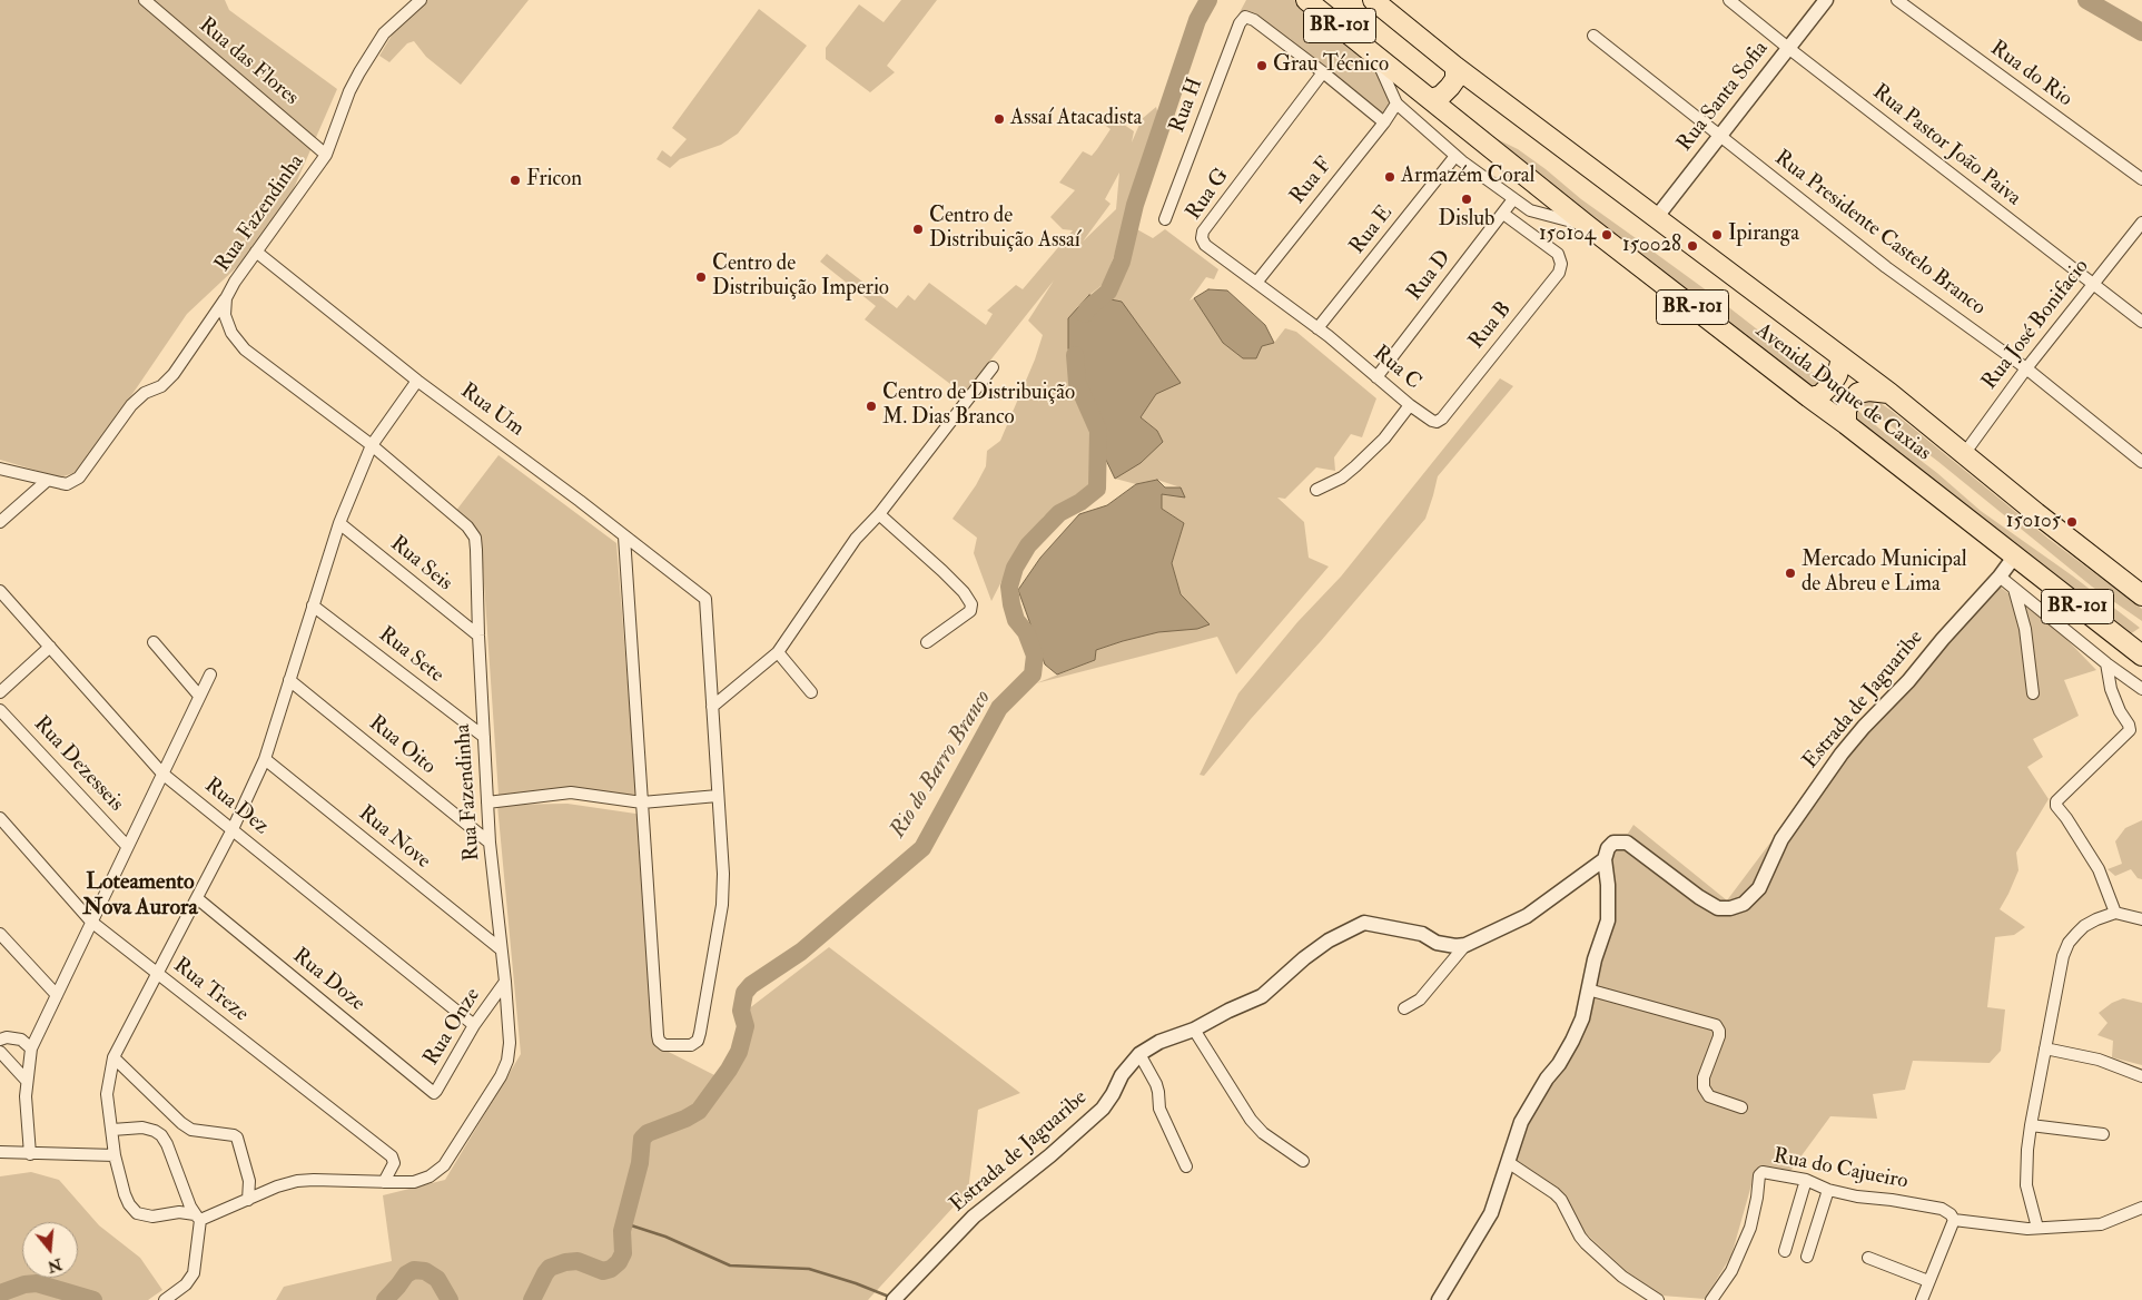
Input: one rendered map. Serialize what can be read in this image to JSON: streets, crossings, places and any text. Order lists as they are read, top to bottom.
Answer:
{
  "streets": {
    "highway": ["BR-101", "Avenida Duque de Caxias"],
    "street": [
      "Rua das Flores",
      "Rua do Rio",
      "Rua Santa Sofia",
      "Rua H",
      "Rua Pastor João Paiva",
      "Rua F",
      "Rua G",
      "Rua Fazendinha",
      "Rua E",
      "Rua Presidente Castelo Branco",
      "Rua D",
      "Rua José Bonifacio",
      "Rua B",
      "Rua C",
      "Rua Um",
      "Rua Seis",
      "Rua Sete",
      "Estrada de Jaguaribe",
      "Rua Oito",
      "Rua Dezesseis",
      "Rua Dez",
      "Rua Nove",
      "Rua Doze",
      "Rua Treze",
      "Rua Onze",
      "Rua do Cajueiro"
    ]
  },
  "crossings": [
    ["BR-101", "Rua H"],
    ["BR-101", "Rua F"],
    ["BR-101", "Rua G"],
    ["BR-101", "Rua E"],
    ["BR-101", "Rua D"],
    ["BR-101", "Avenida Duque de Caxias"],
    ["Rua das Flores", "Rua Fazendinha"],
    ["Rua Santa Sofia", "Rua Pastor João Paiva"],
    ["Rua Santa Sofia", "Rua Presidente Castelo Branco"],
    ["Rua Santa Sofia", "Avenida Duque de Caxias"],
    ["Rua H", "Rua G"],
    ["Rua Pastor João Paiva", "Rua José Bonifacio"],
    ["Rua F", "Rua G"],
    ["Rua G", "Rua E"],
    ["Rua G", "Rua C"],
    ["Rua Fazendinha", "Rua Um"],
    ["Rua Fazendinha", "Rua Seis"],
    ["Rua Fazendinha", "Rua Sete"],
    ["Rua Fazendinha", "Rua Oito"],
    ["Rua Fazendinha", "Rua Nove"],
    ["Rua Fazendinha", "Rua Treze"],
    ["Rua Fazendinha", "Rua Onze"],
    ["Rua Presidente Castelo Branco", "Rua José Bonifacio"],
    ["Rua D", "Rua B"],
    ["Rua D", "Rua C"],
    ["Rua José Bonifacio", "Avenida Duque de Caxias"],
    ["Rua B", "Rua C"],
    ["Avenida Duque de Caxias", "Estrada de Jaguaribe"],
    ["Rua Dez", "Rua Onze"],
    ["Rua Doze", "Rua Onze"]
  ],
  "districts": ["Loteamento Nova Aurora"],
  "water": ["Rio do Barro Branco"],
  "places": [
    "Grau Técnico",
    "Assaí Atacadista",
    "Armazém Coral",
    "Fricon",
    "Dislub",
    "Centro de Distribuição Assaí",
    "150104",
    "Ipiranga",
    "150028",
    "Centro de Distribuição Imperio",
    "Centro de Distribuição M. Dias Branco",
    "150105",
    "Mercado Municipal de Abreu e Lima"
  ],
  "north": "bottom"
}
